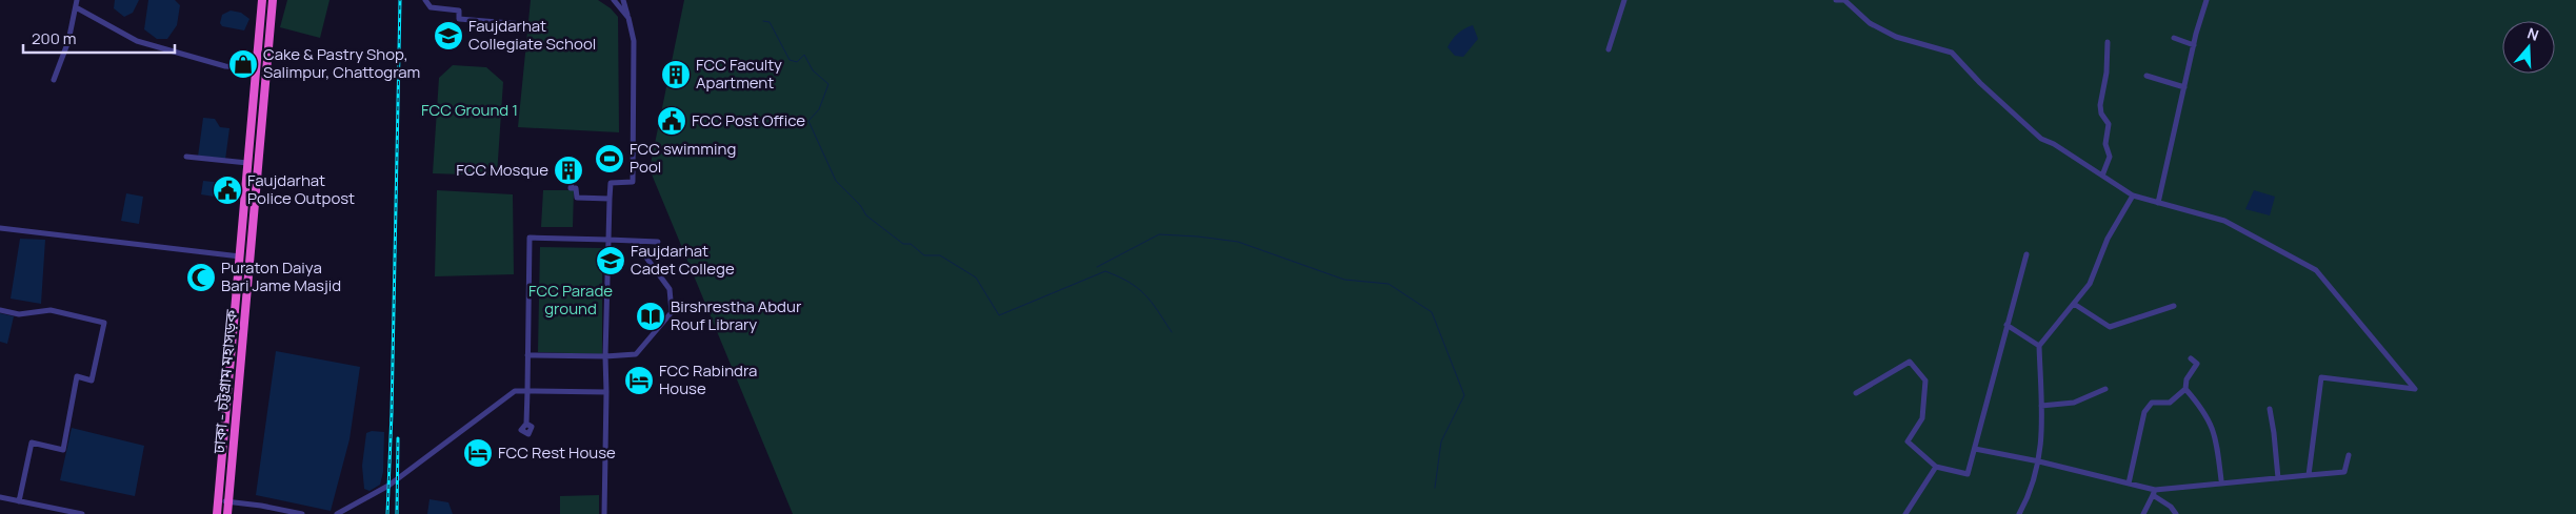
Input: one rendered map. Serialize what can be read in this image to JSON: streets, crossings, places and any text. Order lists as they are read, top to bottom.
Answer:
{
  "streets": {
    "highway": ["ঢাকা - চট্টগ্রাম মহাসড়ক"]
  },
  "parks": ["FCC Ground 1", "FCC Parade ground"],
  "places": {
    "school or university": ["Faujdarhat Collegiate School", "Faujdarhat Cadet College"],
    "shop": ["Cake & Pastry Shop, Salimpur, Chattogram"],
    "building": ["FCC Faculty Apartment", "FCC Mosque"],
    "public building": ["FCC Post Office", "Faujdarhat Police Outpost"],
    "sports": ["FCC swimming Pool"],
    "mosque": ["Puraton Daiya Bari Jame Masjid"],
    "library": ["Birshrestha Abdur Rouf Library"],
    "hotel": ["FCC Rabindra House", "FCC Rest House"]
  },
  "scale_bar": "200 m",
  "north": "top"
}
